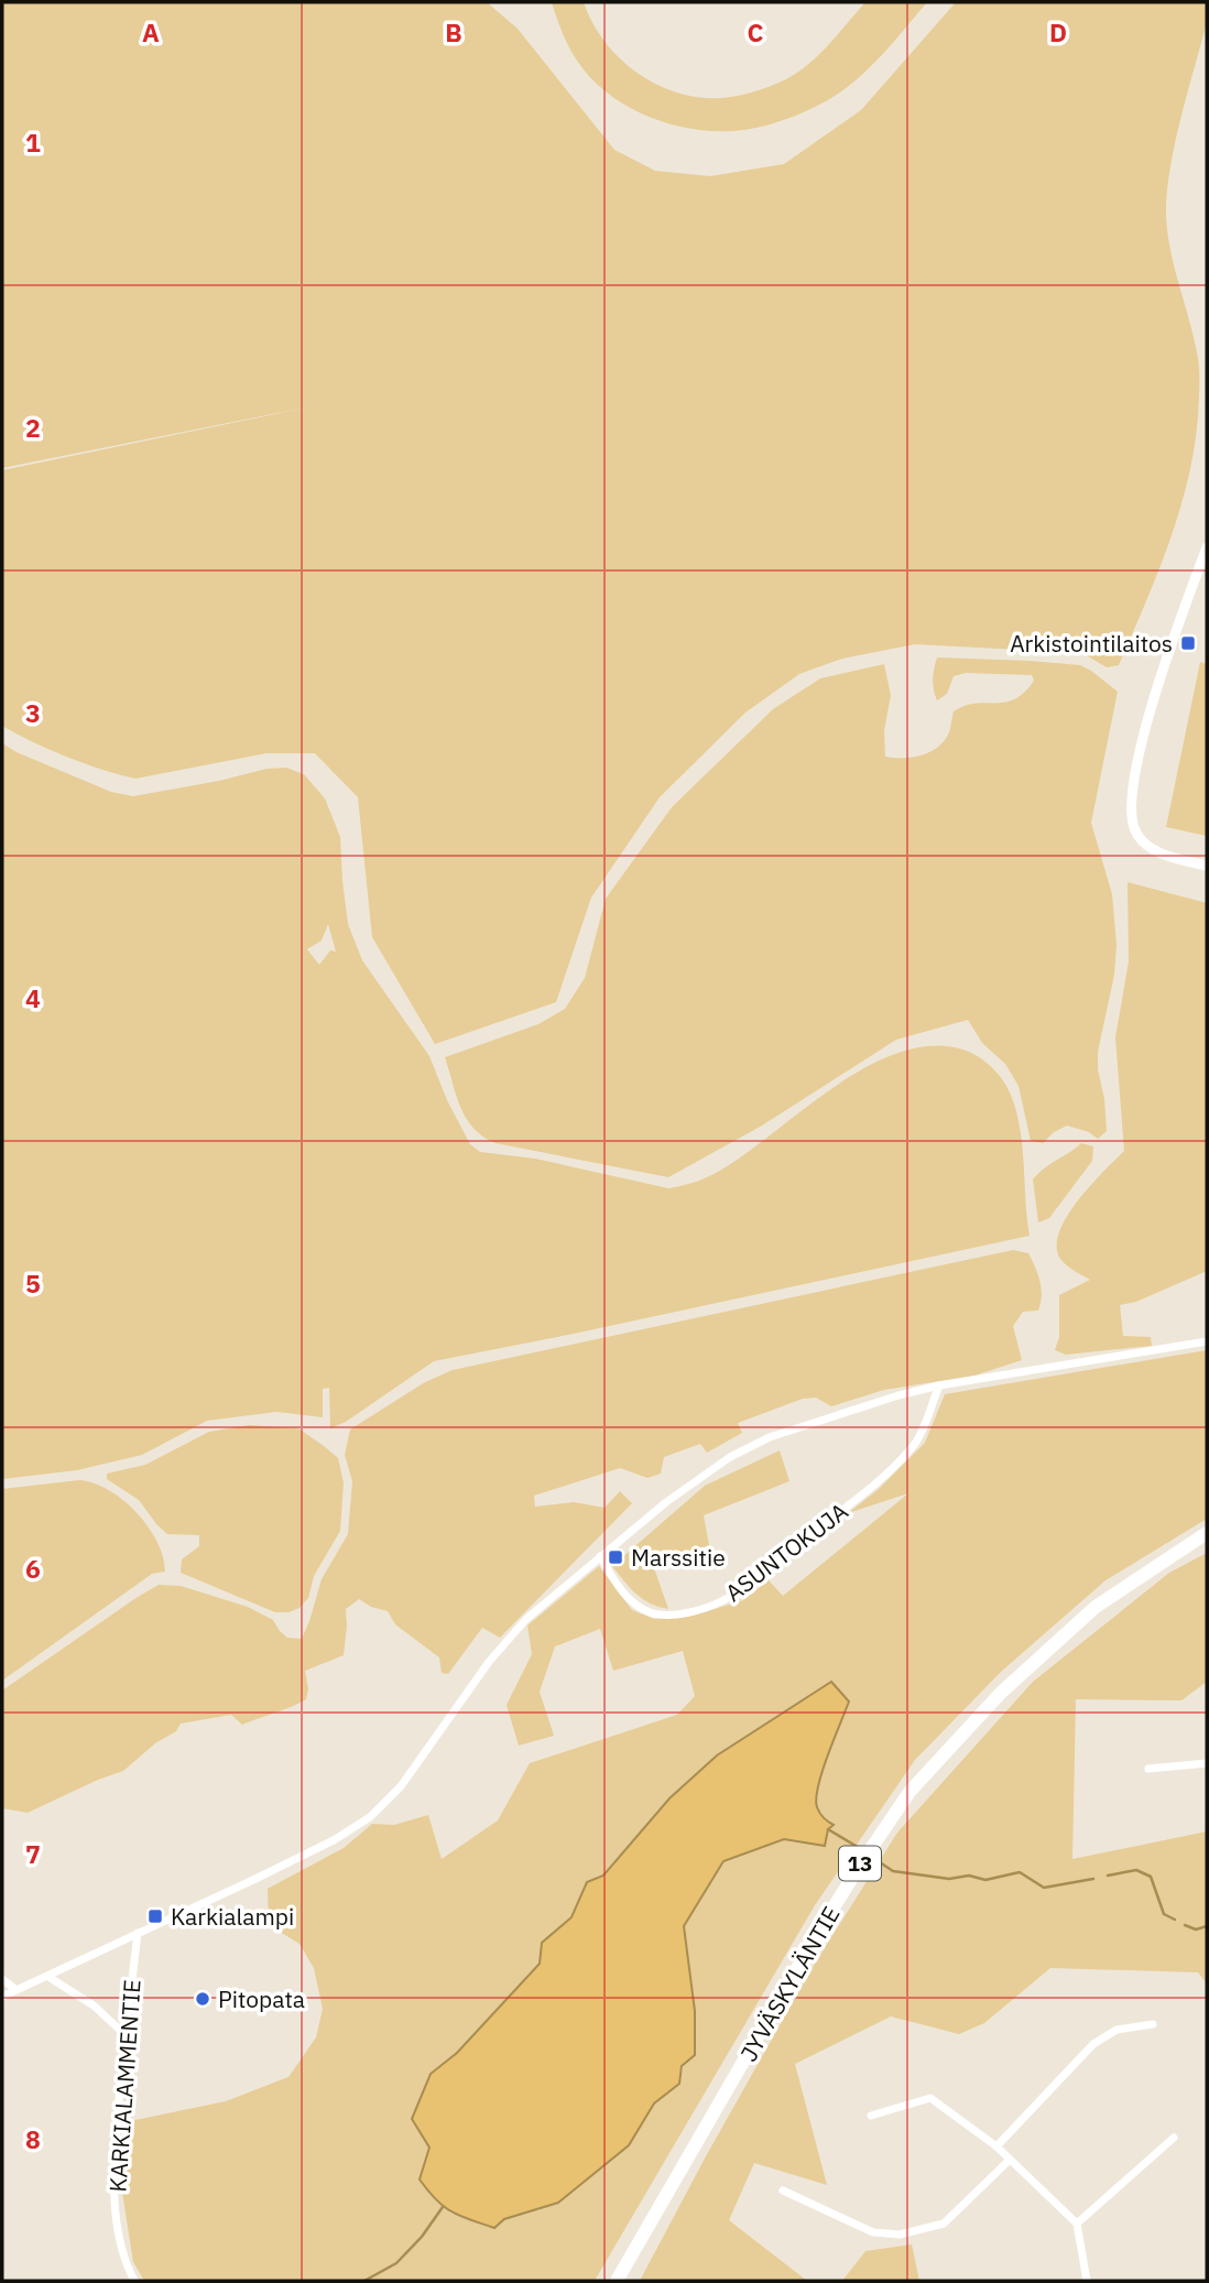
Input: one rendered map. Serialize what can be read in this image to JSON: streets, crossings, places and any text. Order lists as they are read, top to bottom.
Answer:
{
  "streets": {
    "highway": ["13", "JYVÄSKYLÄNTIE"],
    "street": ["ASUNTOKUJA", "KARKIALAMMENTIE"]
  },
  "places": {
    "transit": ["Arkistointilaitos", "Marssitie", "Karkialampi"],
    "other": ["Pitopata"]
  },
  "grid": {
    "columns": [
      "A",
      "B",
      "C",
      "D"
    ],
    "rows": [
      "1",
      "2",
      "3",
      "4",
      "5",
      "6",
      "7",
      "8"
    ]
  }
}
